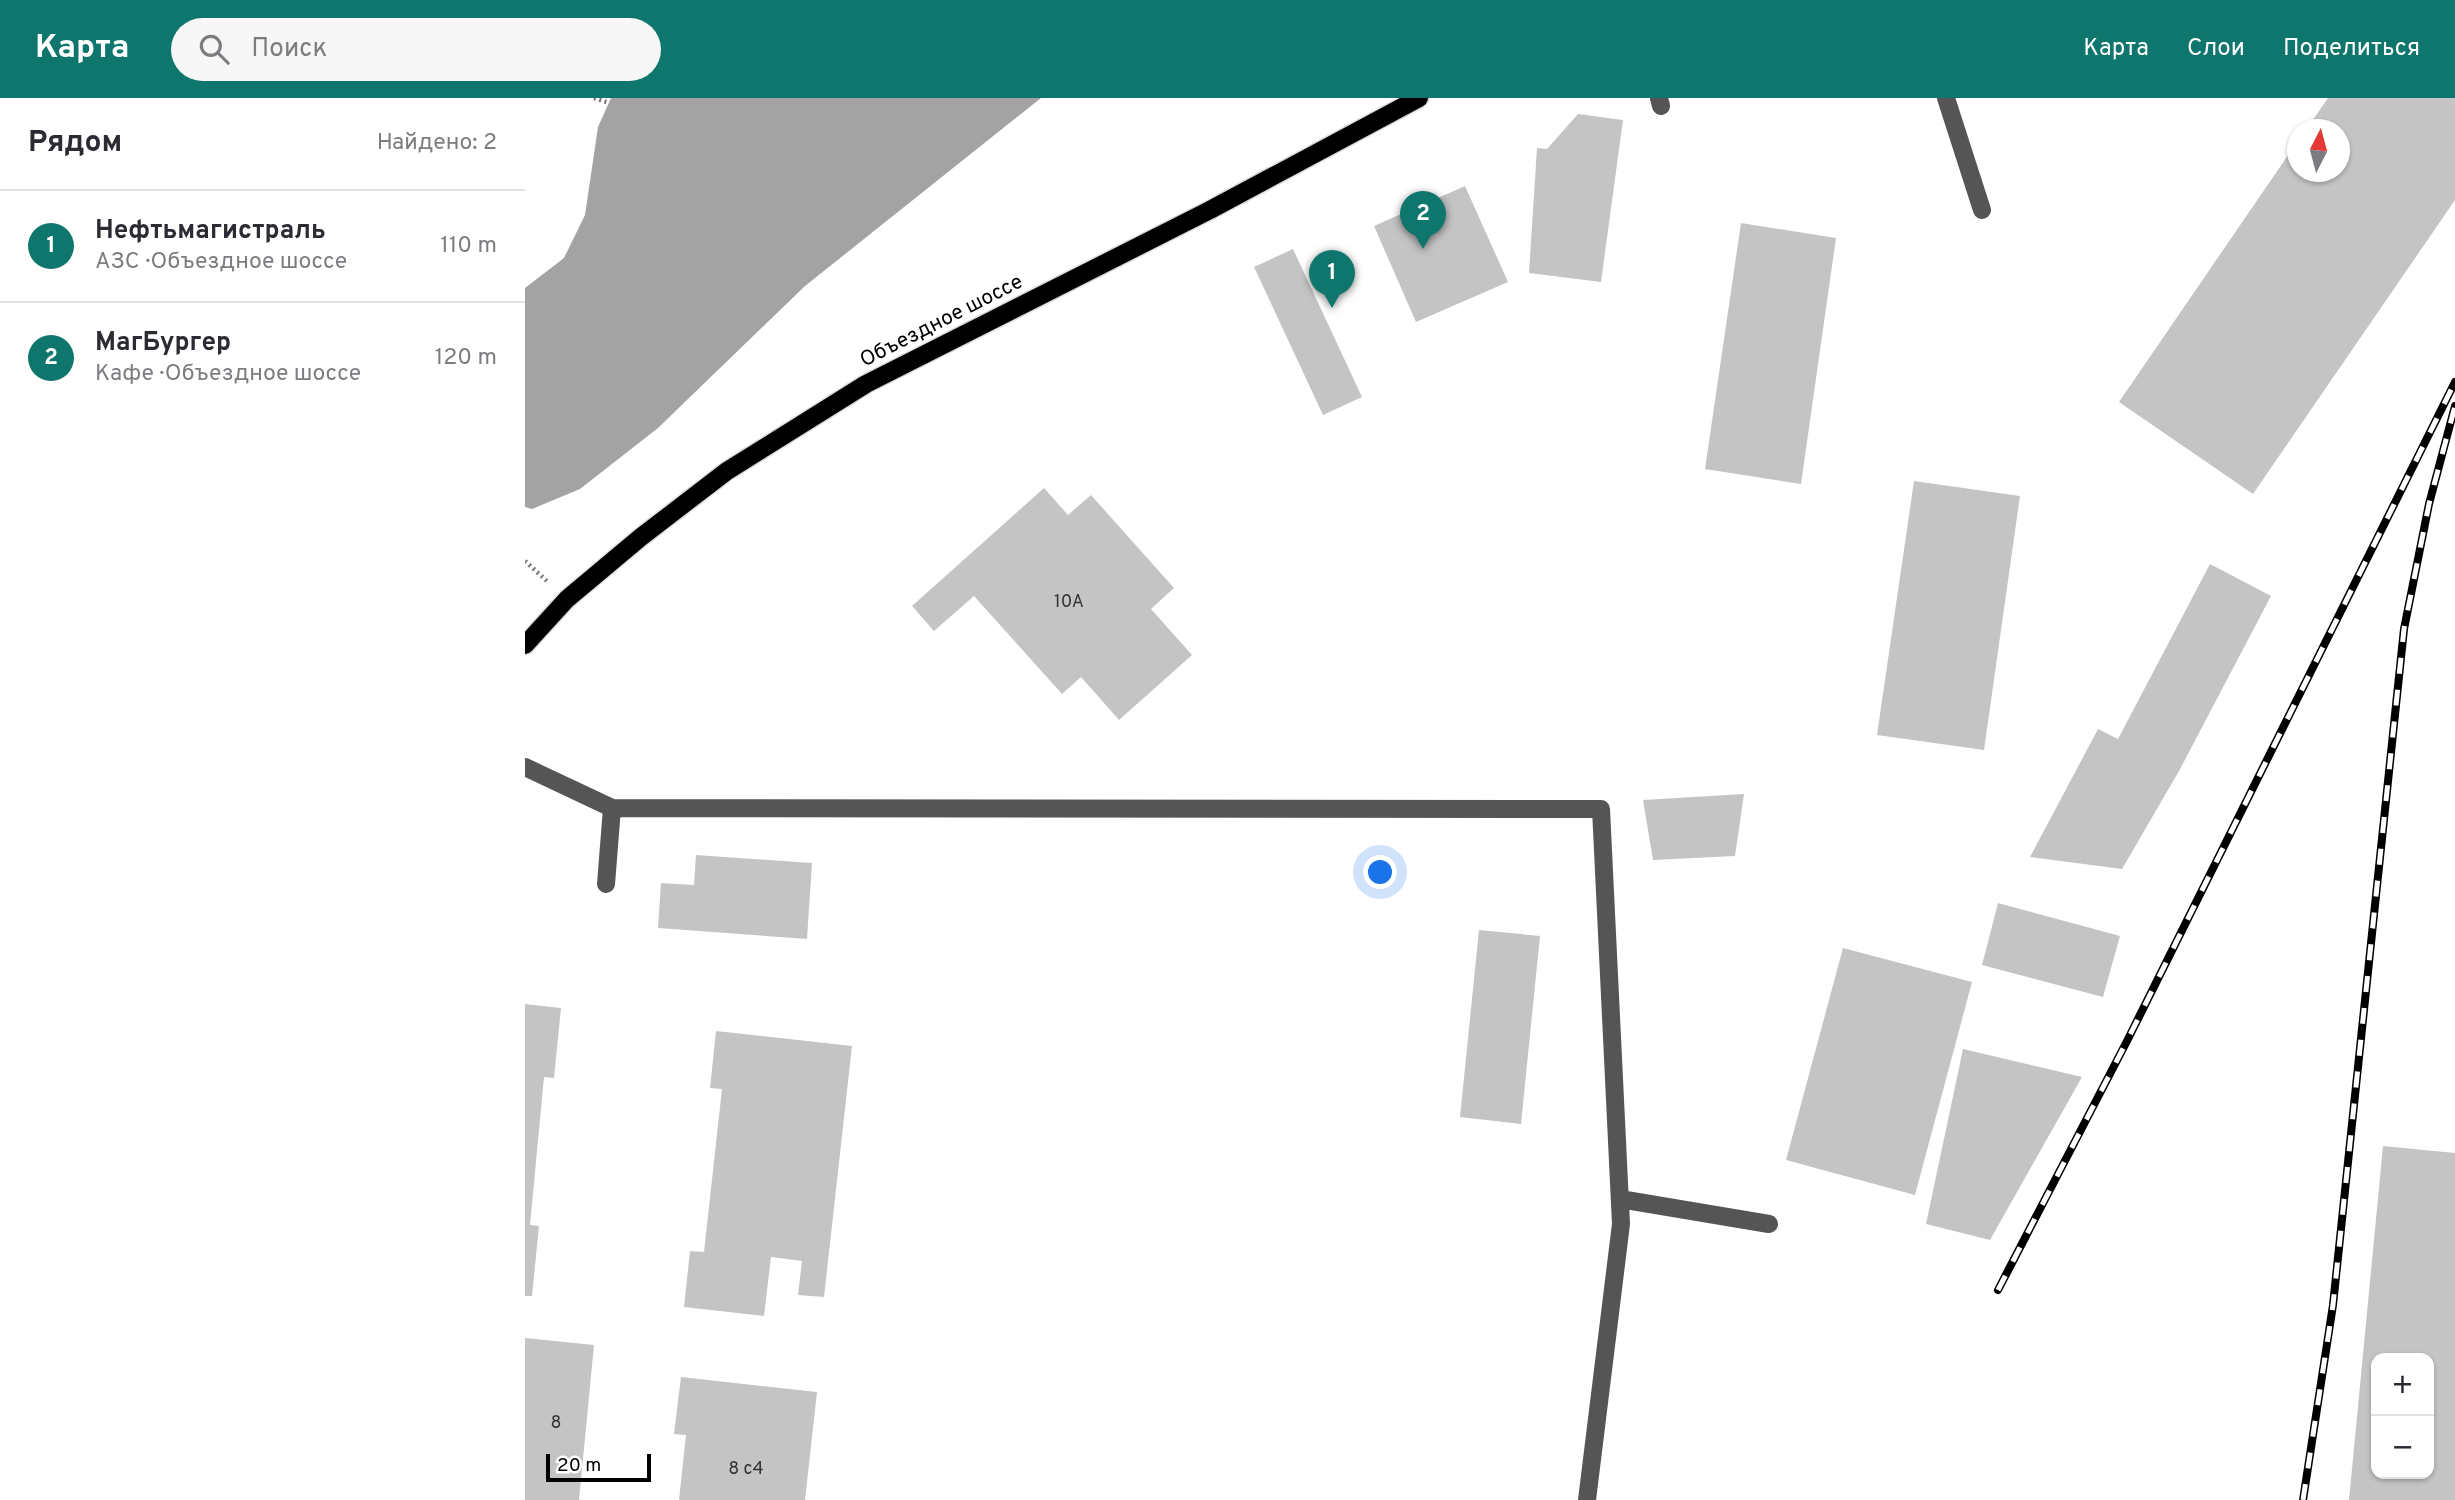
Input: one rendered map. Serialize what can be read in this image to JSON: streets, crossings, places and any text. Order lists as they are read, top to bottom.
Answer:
{
  "streets": {
    "main road": ["Объездное шоссе"]
  },
  "house_numbers": ["10А", "8", "8 с4"],
  "scale_bar": "20 m",
  "north": "top",
  "page": {
    "header": "Карта",
    "search": "Поиск",
    "nav": ["Карта", "Слои", "Поделиться"],
    "heading": ["Рядом", "Найдено: 2"],
    "list": [
      {
        "mark": "1",
        "name": "Нефтьмагистраль",
        "note": "АЗС · Объездное шоссе",
        "value": "110 m"
      },
      {
        "mark": "2",
        "name": "МагБургер",
        "note": "Кафе · Объездное шоссе",
        "value": "120 m"
      }
    ],
    "pins": ["2", "1"],
    "map_buttons": ["+", "−"],
    "scale": "20 m"
  }
}
